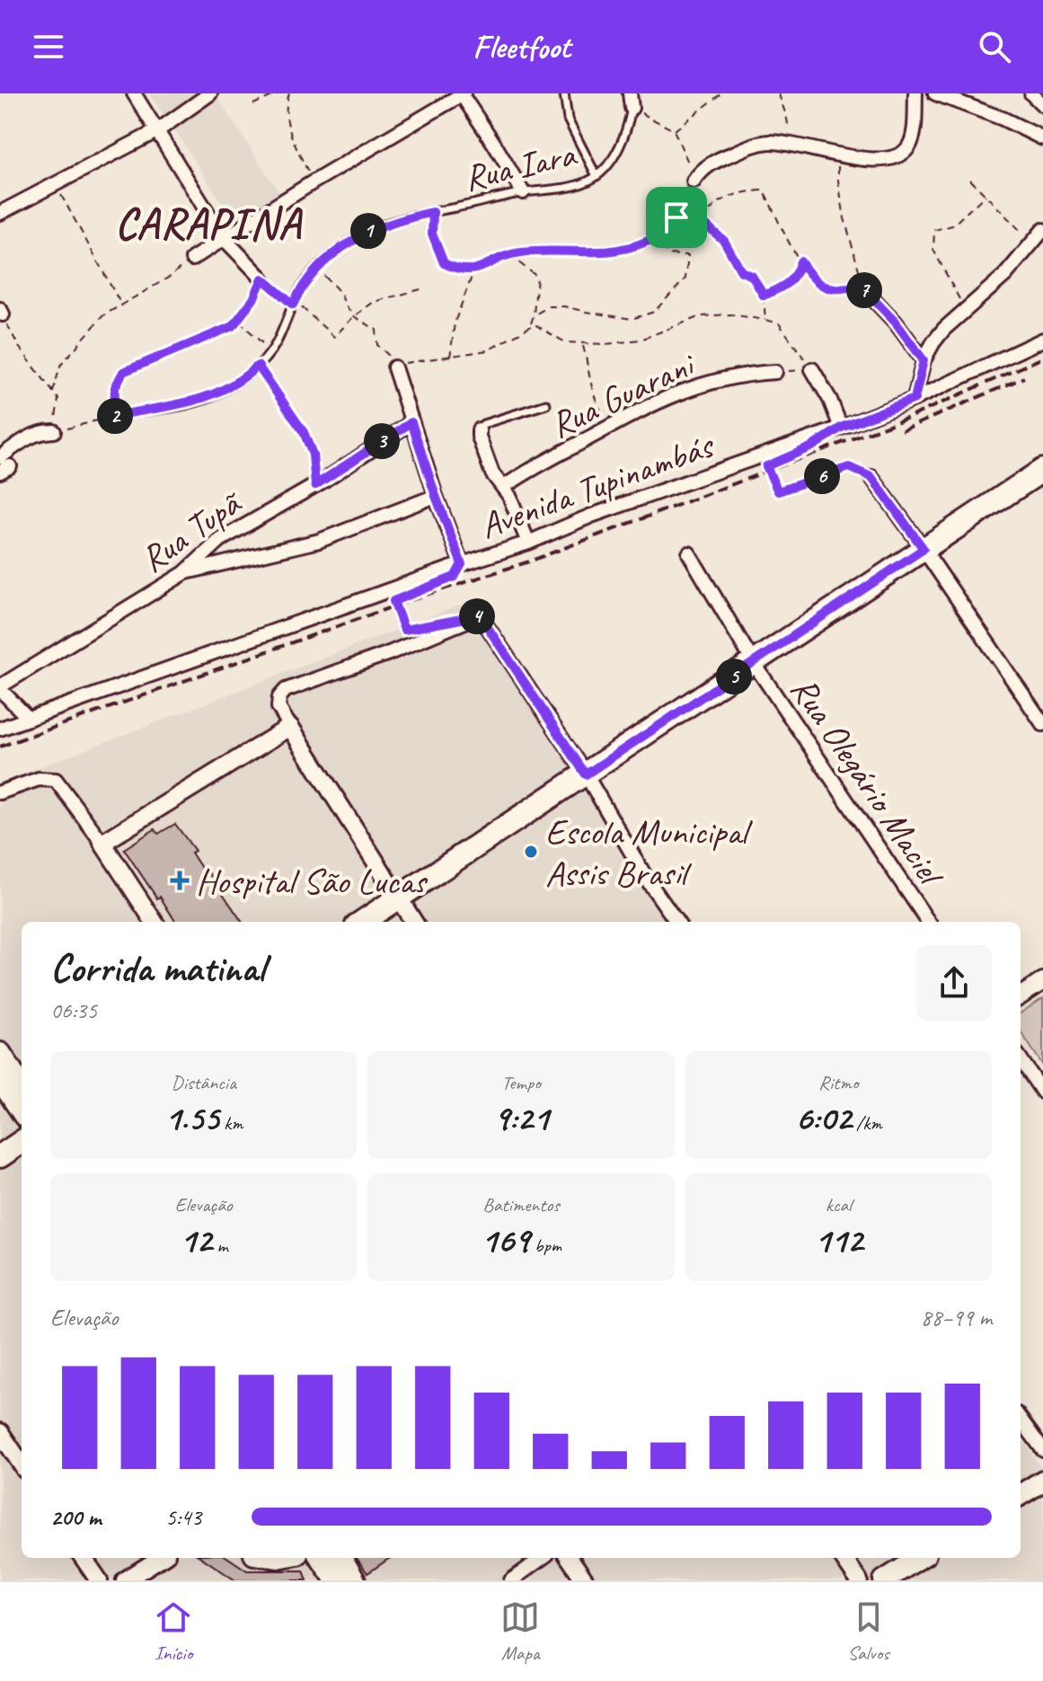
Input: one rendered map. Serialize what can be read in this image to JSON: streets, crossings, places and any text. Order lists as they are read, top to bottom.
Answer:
{
  "streets": {
    "street": [
      "Rua Guarani",
      "Avenida Tupinambás",
      "Rua Tupã",
      "Rua Olegário Maciel"
    ],
    "lane": ["Rua Iara"]
  },
  "districts": ["CARAPINA"],
  "places": {
    "other": ["Escola Municipal Assis Brasil"],
    "health": ["Hospital São Lucas"]
  },
  "page": {
    "header": "Fleetfoot",
    "pins": [
      "1",
      "7",
      "2",
      "3",
      "6",
      "4",
      "5"
    ],
    "heading": ["Corrida matinal", "06:35"],
    "stats": [
      ["Distância", "1.55 km"],
      ["Tempo", "9:21"],
      ["Ritmo", "6:02 /km"],
      ["Elevação", "12 m"],
      ["Batimentos", "169 bpm"],
      ["kcal", "112"]
    ],
    "chart": ["Elevação", "88–99 m"],
    "list": [
      {
        "name": "200 m",
        "note": "5:43"
      }
    ],
    "tabs": ["Início", "Mapa", "Salvos"]
  }
}
